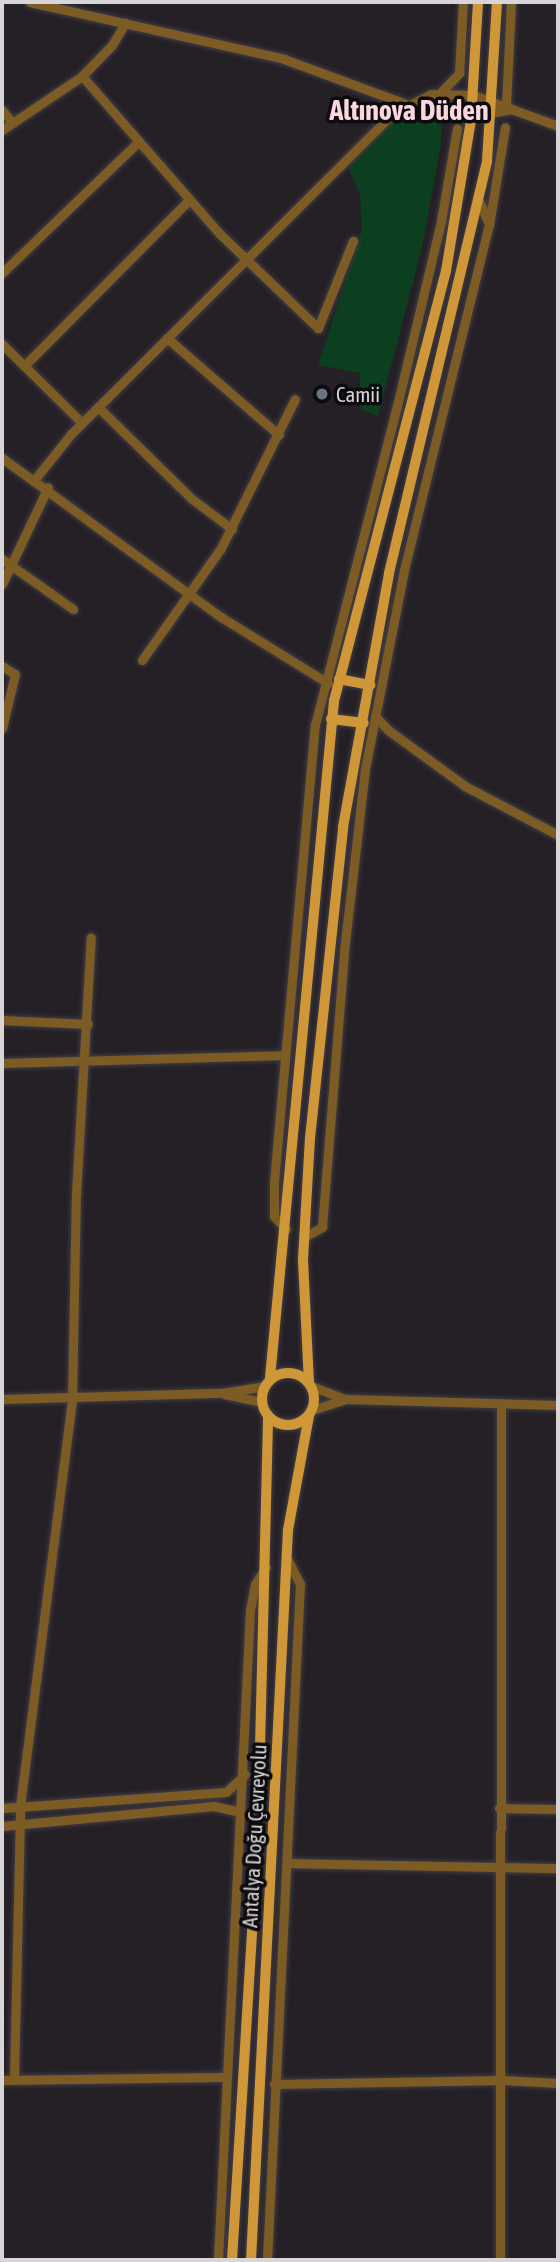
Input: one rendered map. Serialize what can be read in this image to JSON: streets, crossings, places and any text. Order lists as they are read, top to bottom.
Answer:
{
  "streets": {
    "main road": ["Antalya Doğu Çevreyolu"]
  },
  "districts": ["Altınova Düden"],
  "places": ["Camii"]
}
